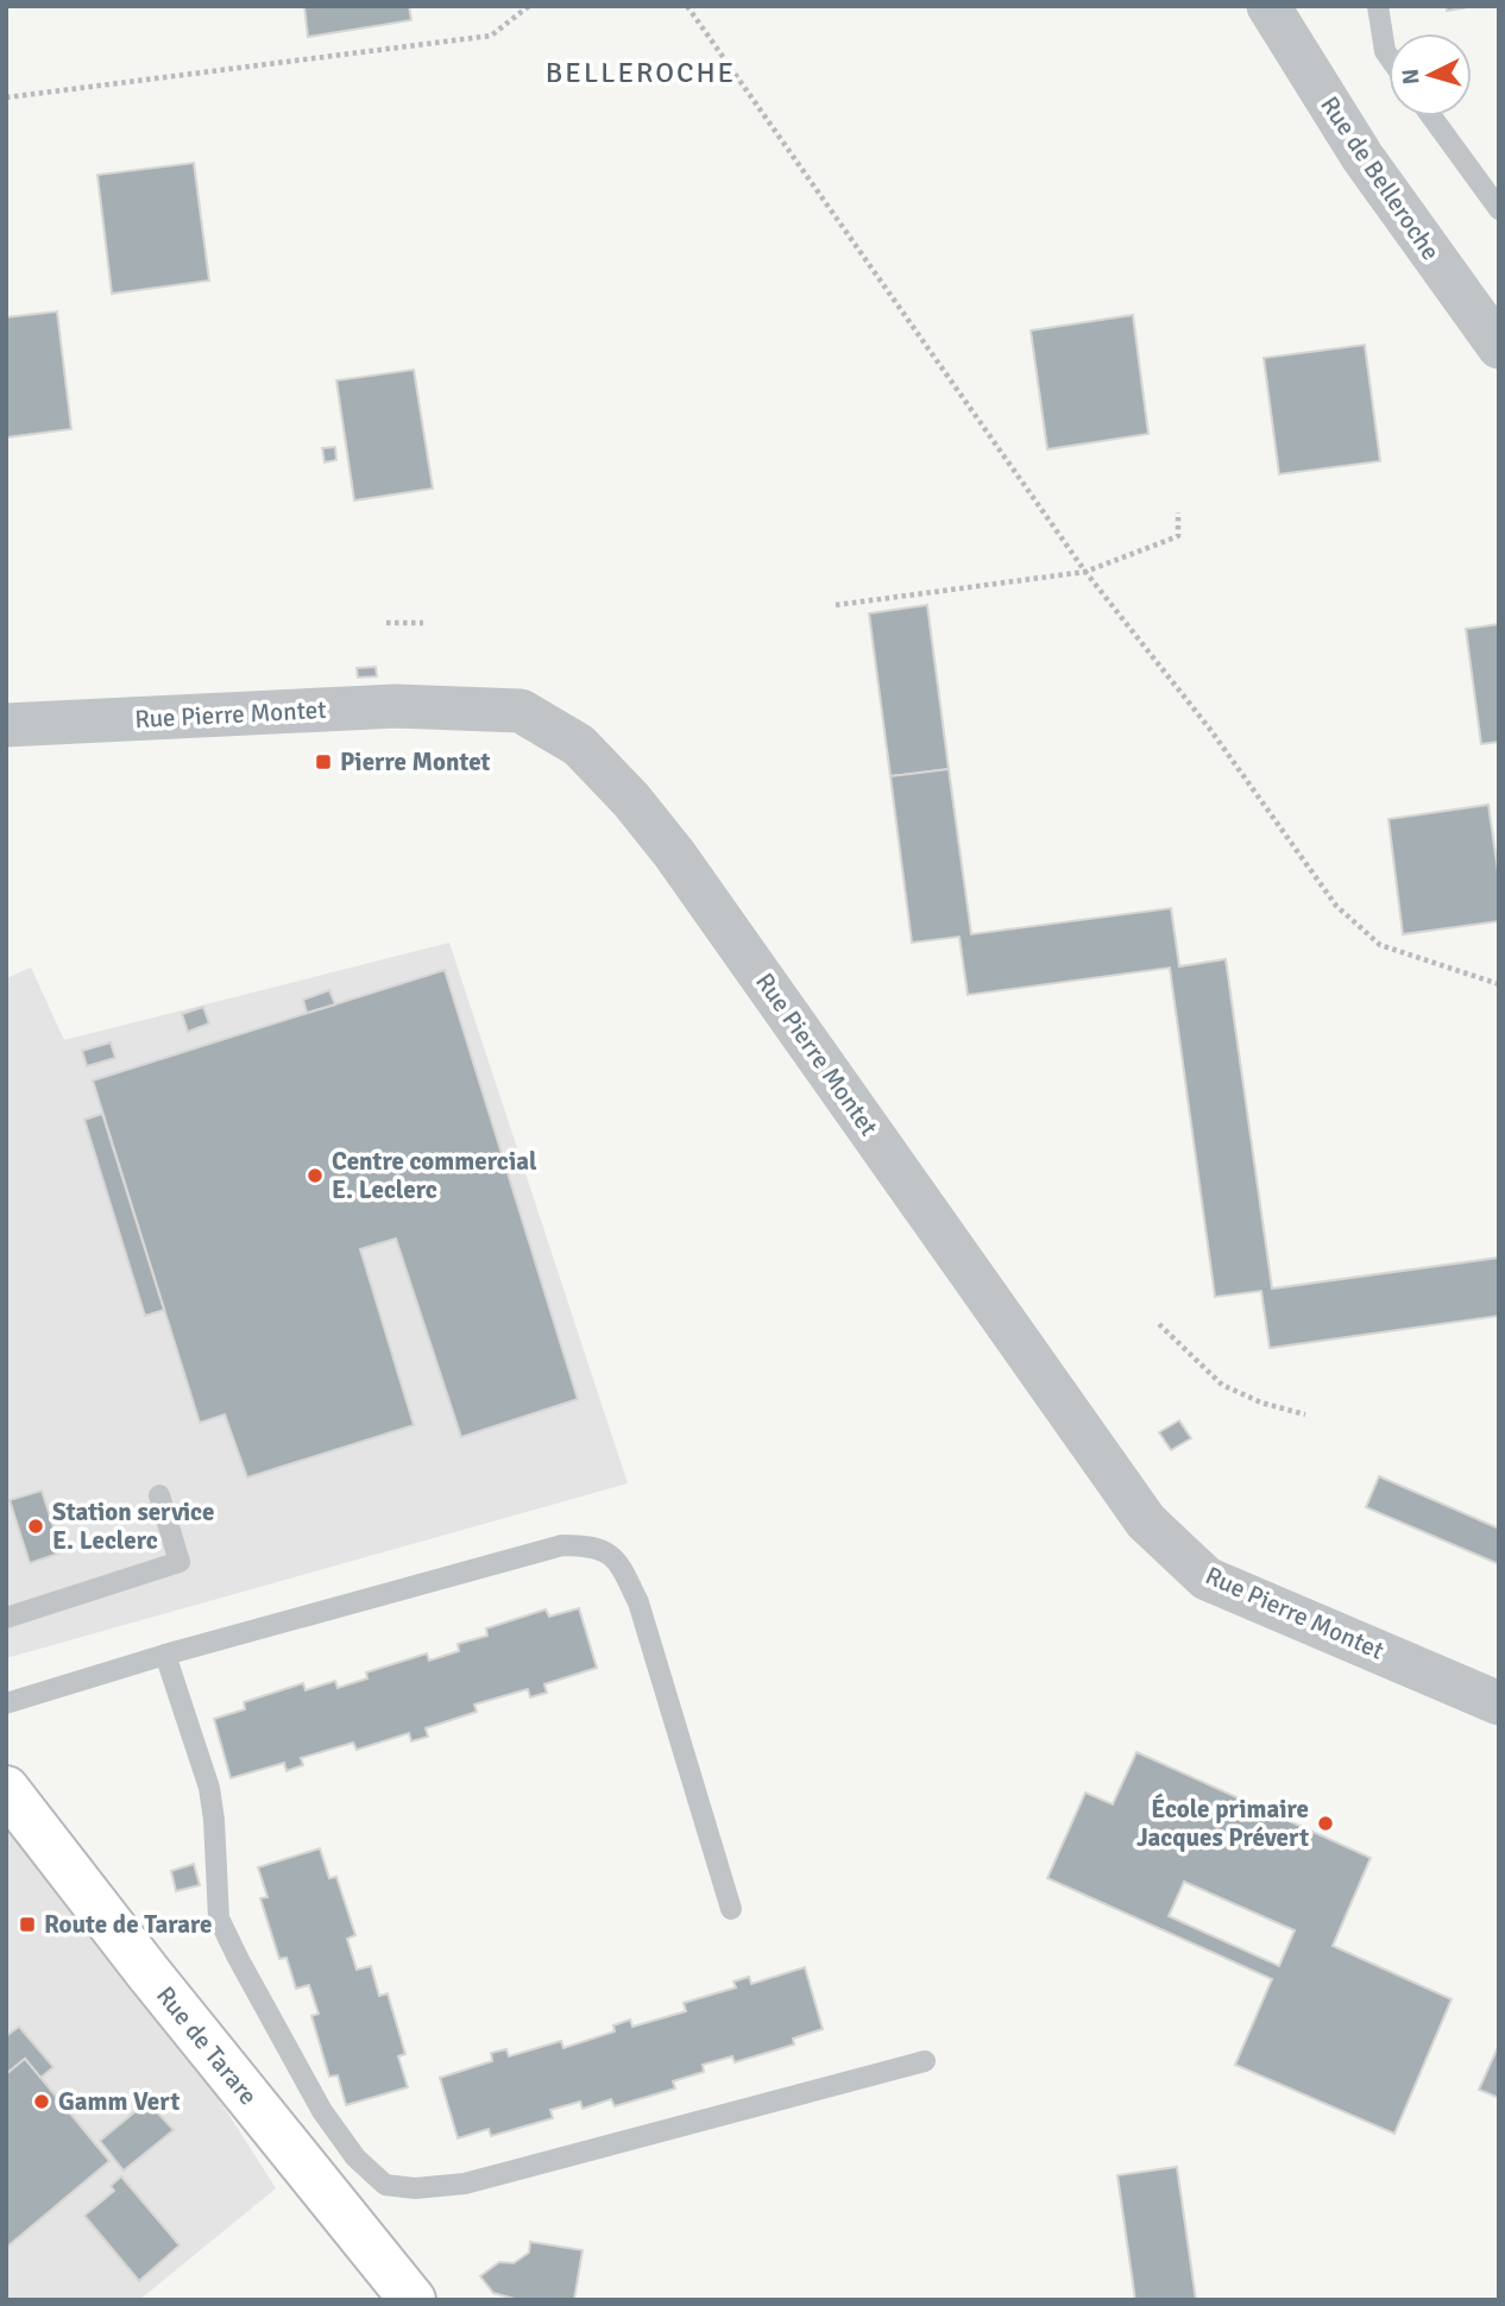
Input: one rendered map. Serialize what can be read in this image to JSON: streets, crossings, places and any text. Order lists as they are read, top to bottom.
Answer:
{
  "streets": {
    "main road": ["Rue de Tarare"],
    "street": ["Rue de Belleroche", "Rue Pierre Montet"]
  },
  "districts": ["BELLEROCHE"],
  "places": {
    "transit": ["Pierre Montet", "Route de Tarare"],
    "other": [
      "Centre commercial E. Leclerc",
      "Station service E. Leclerc",
      "École primaire Jacques Prévert",
      "Gamm Vert"
    ]
  },
  "north": "left"
}
